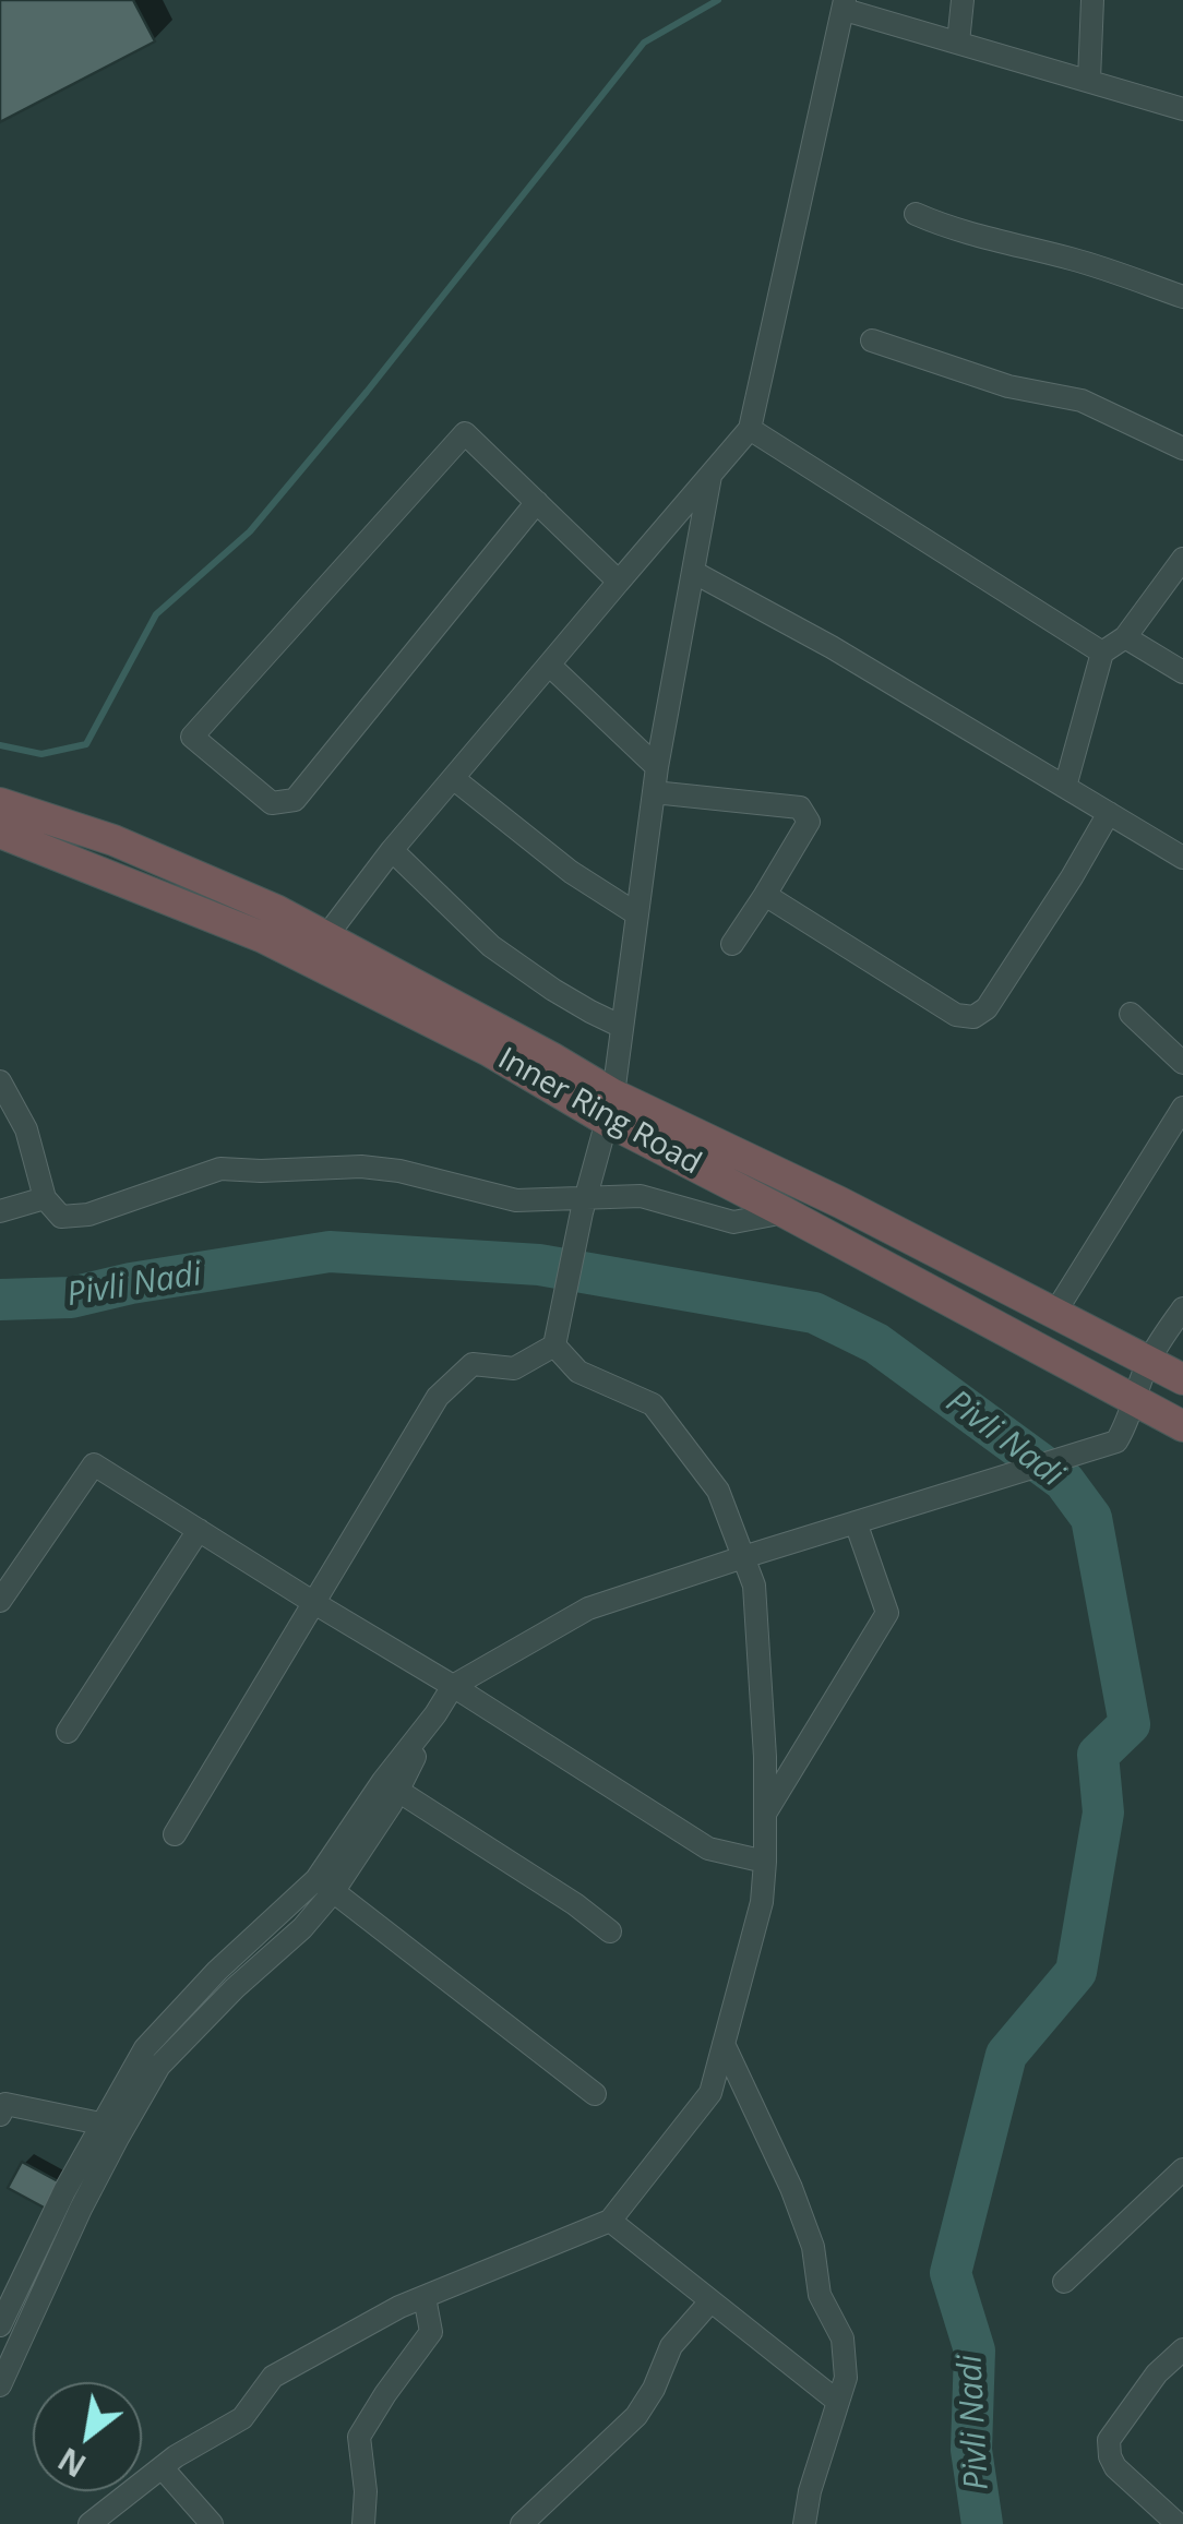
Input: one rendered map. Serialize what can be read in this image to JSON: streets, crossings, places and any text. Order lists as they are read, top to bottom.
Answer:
{
  "streets": {
    "highway": ["Inner Ring Road"]
  },
  "water": ["Pivli Nadi"],
  "north": "bottom left"
}
